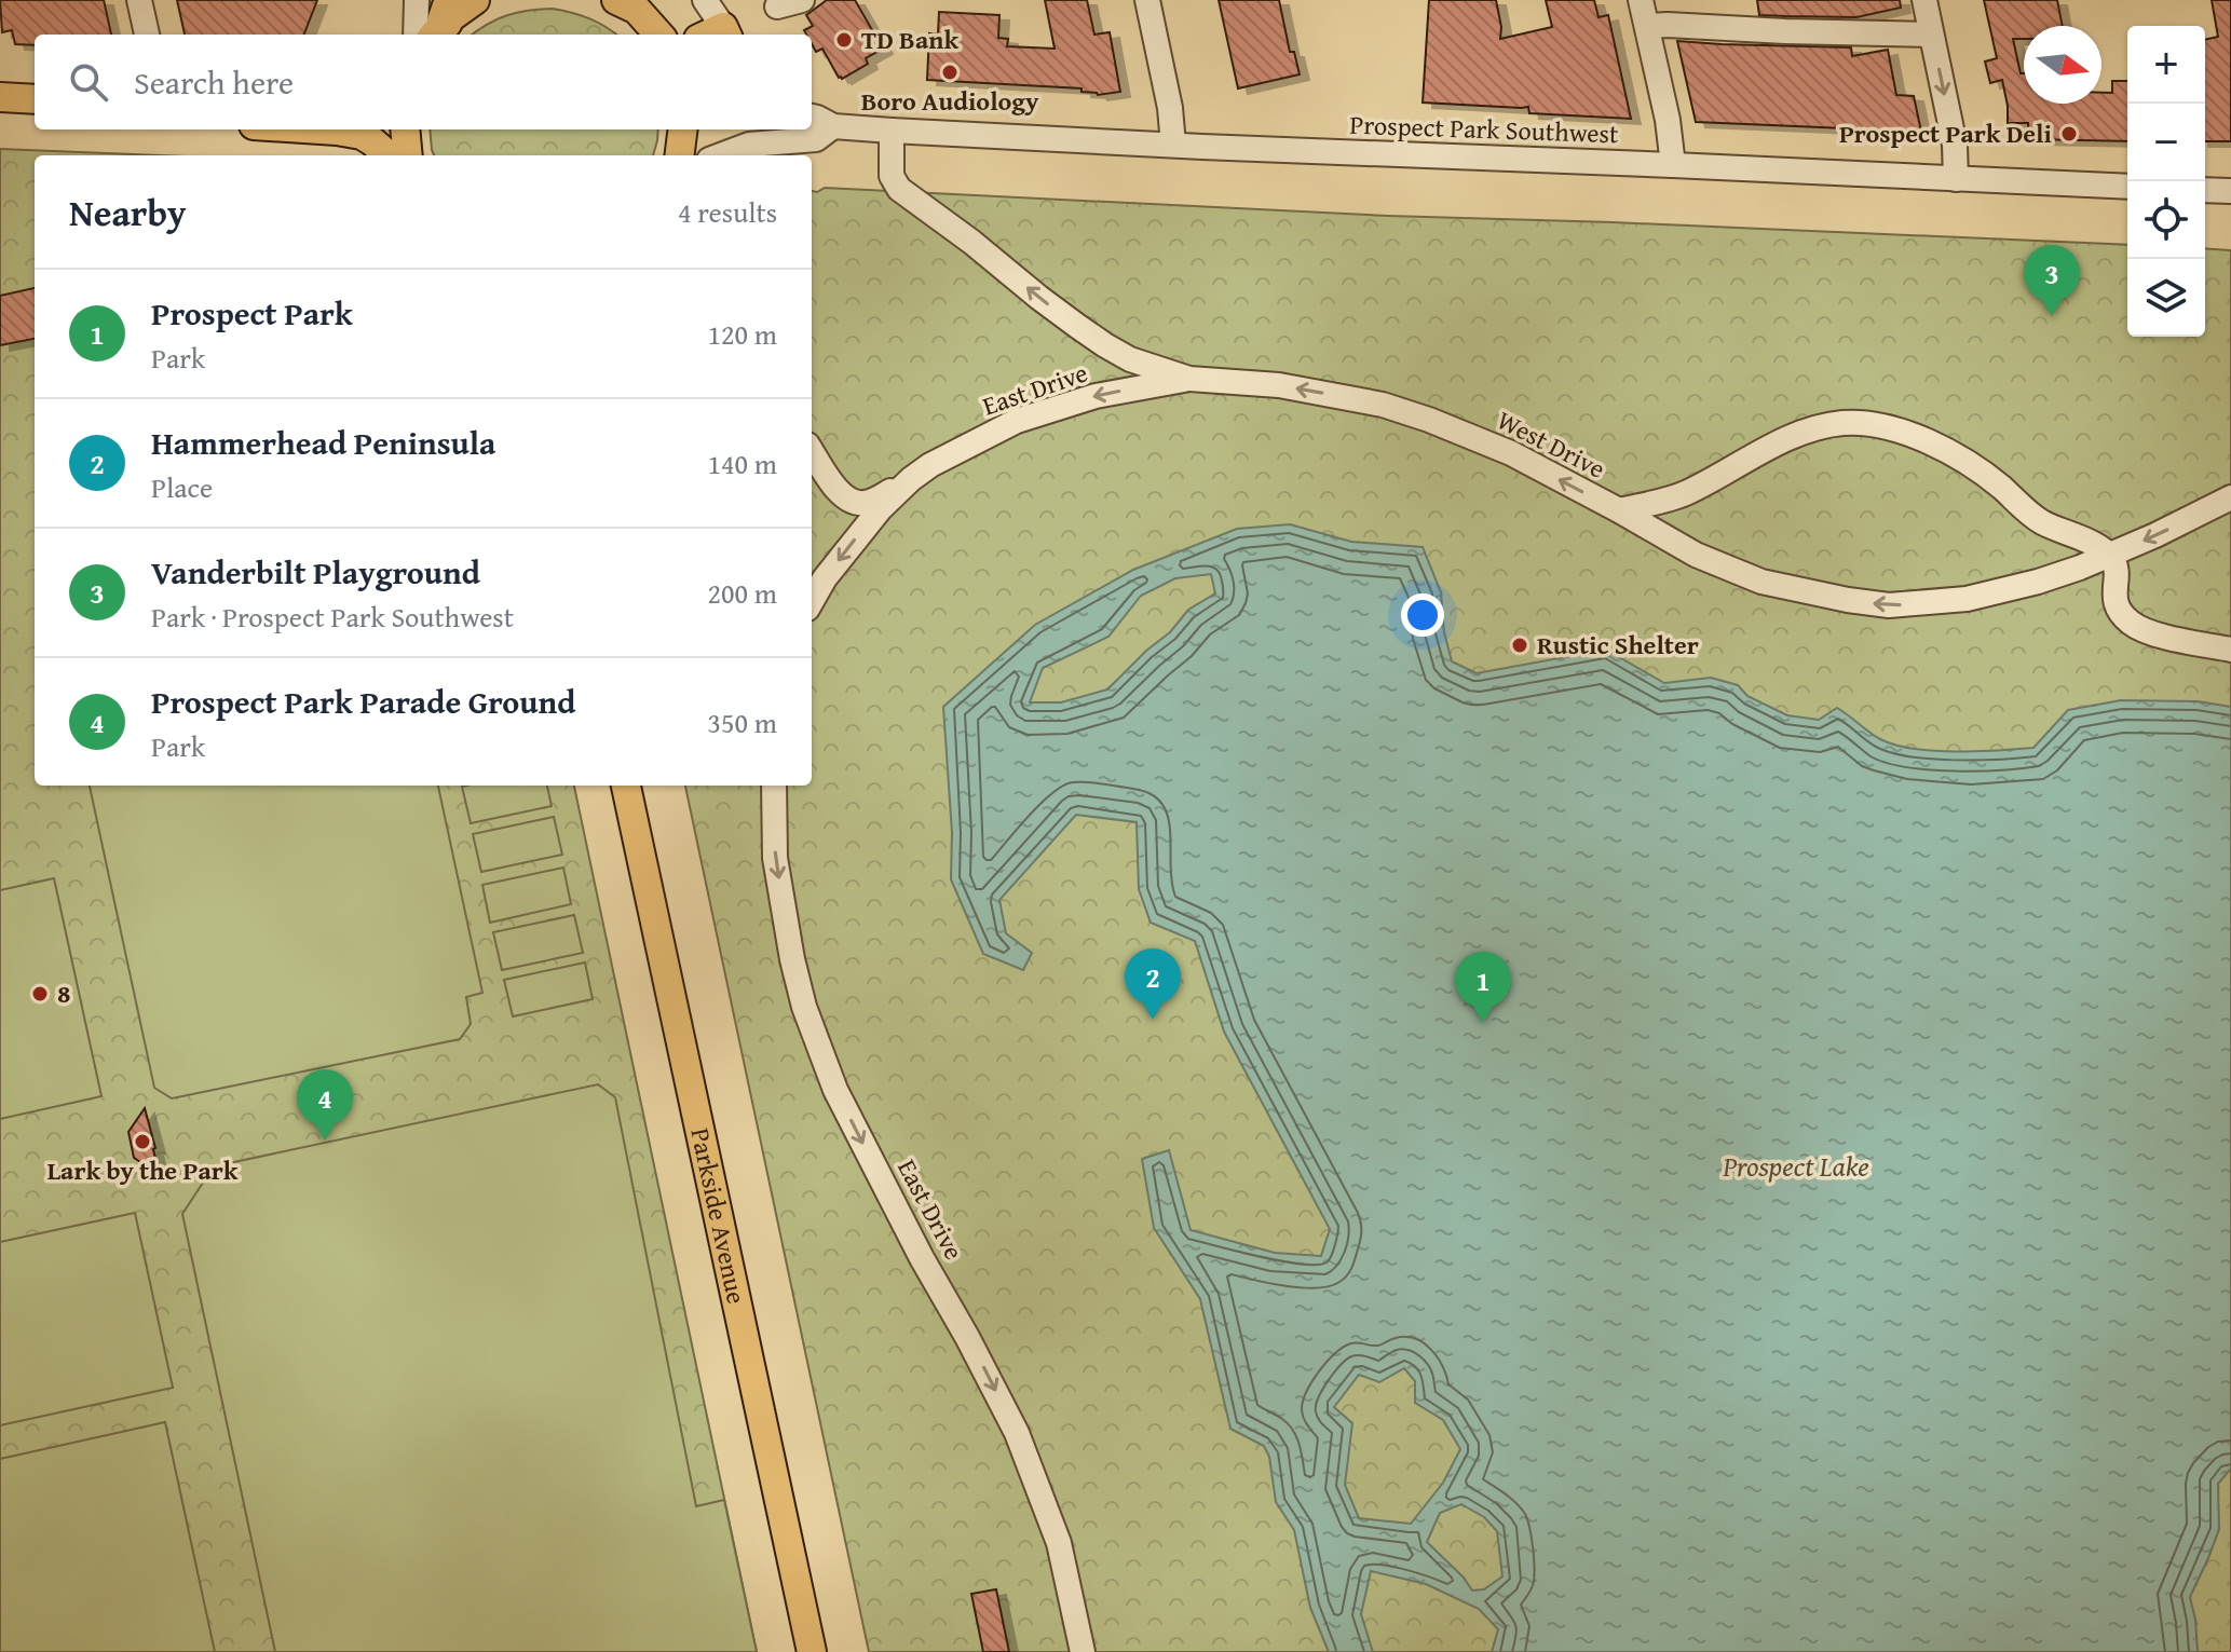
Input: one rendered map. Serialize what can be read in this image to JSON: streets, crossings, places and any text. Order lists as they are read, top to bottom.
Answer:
{
  "streets": {
    "main road": ["Parkside Avenue"],
    "street": ["Prospect Park Southwest", "East Drive", "West Drive"]
  },
  "crossings": [
    ["Prospect Park Southwest", "West Drive"],
    ["East Drive", "West Drive"]
  ],
  "one_way": ["West Drive"],
  "water": ["Prospect Lake"],
  "places": [
    "TD Bank",
    "Boro Audiology",
    "Prospect Park Deli",
    "Rustic Shelter",
    "8",
    "Lark by the Park"
  ],
  "north": "right",
  "page": {
    "map_buttons": ["+", "−"],
    "search": "Search here",
    "heading": ["Nearby", "4 results"],
    "pins": [
      "3",
      "2",
      "1",
      "4"
    ],
    "list": [
      {
        "mark": "1",
        "name": "Prospect Park",
        "note": "Park",
        "value": "120 m"
      },
      {
        "mark": "2",
        "name": "Hammerhead Peninsula",
        "note": "Place",
        "value": "140 m"
      },
      {
        "mark": "3",
        "name": "Vanderbilt Playground",
        "note": "Park · Prospect Park Southwest",
        "value": "200 m"
      },
      {
        "mark": "4",
        "name": "Prospect Park Parade Ground",
        "note": "Park",
        "value": "350 m"
      }
    ]
  }
}
